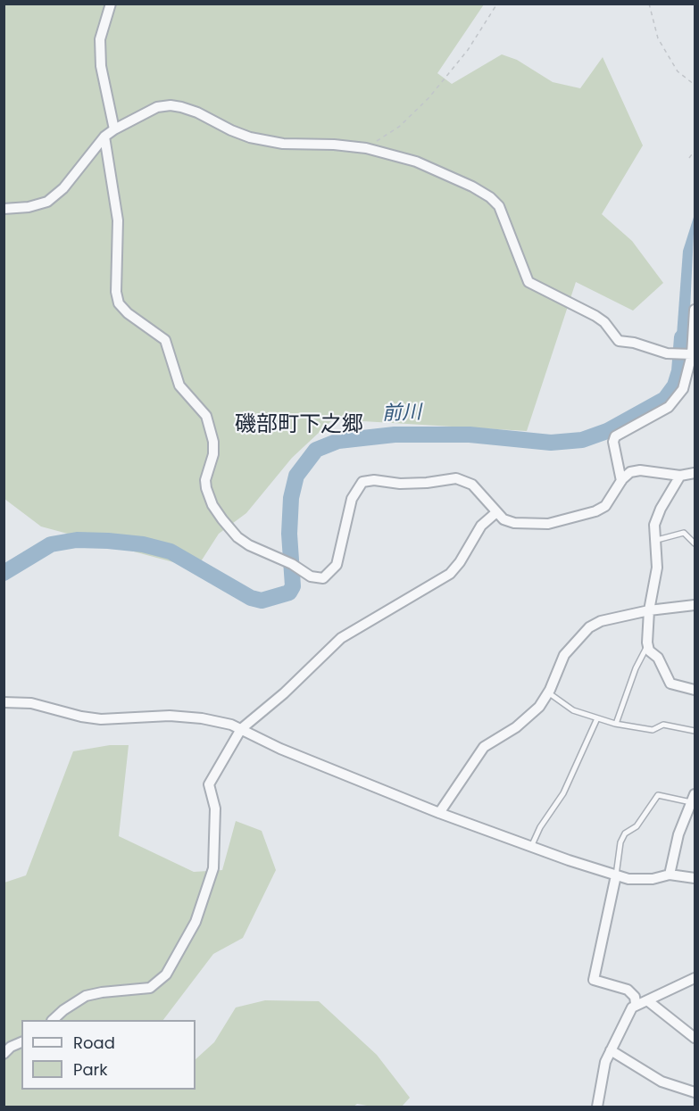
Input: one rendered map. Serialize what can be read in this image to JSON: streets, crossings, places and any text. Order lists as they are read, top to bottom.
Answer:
{
  "districts": ["磯部町下之郷"],
  "water": ["前川"],
  "legend": ["Road", "Park"]
}
